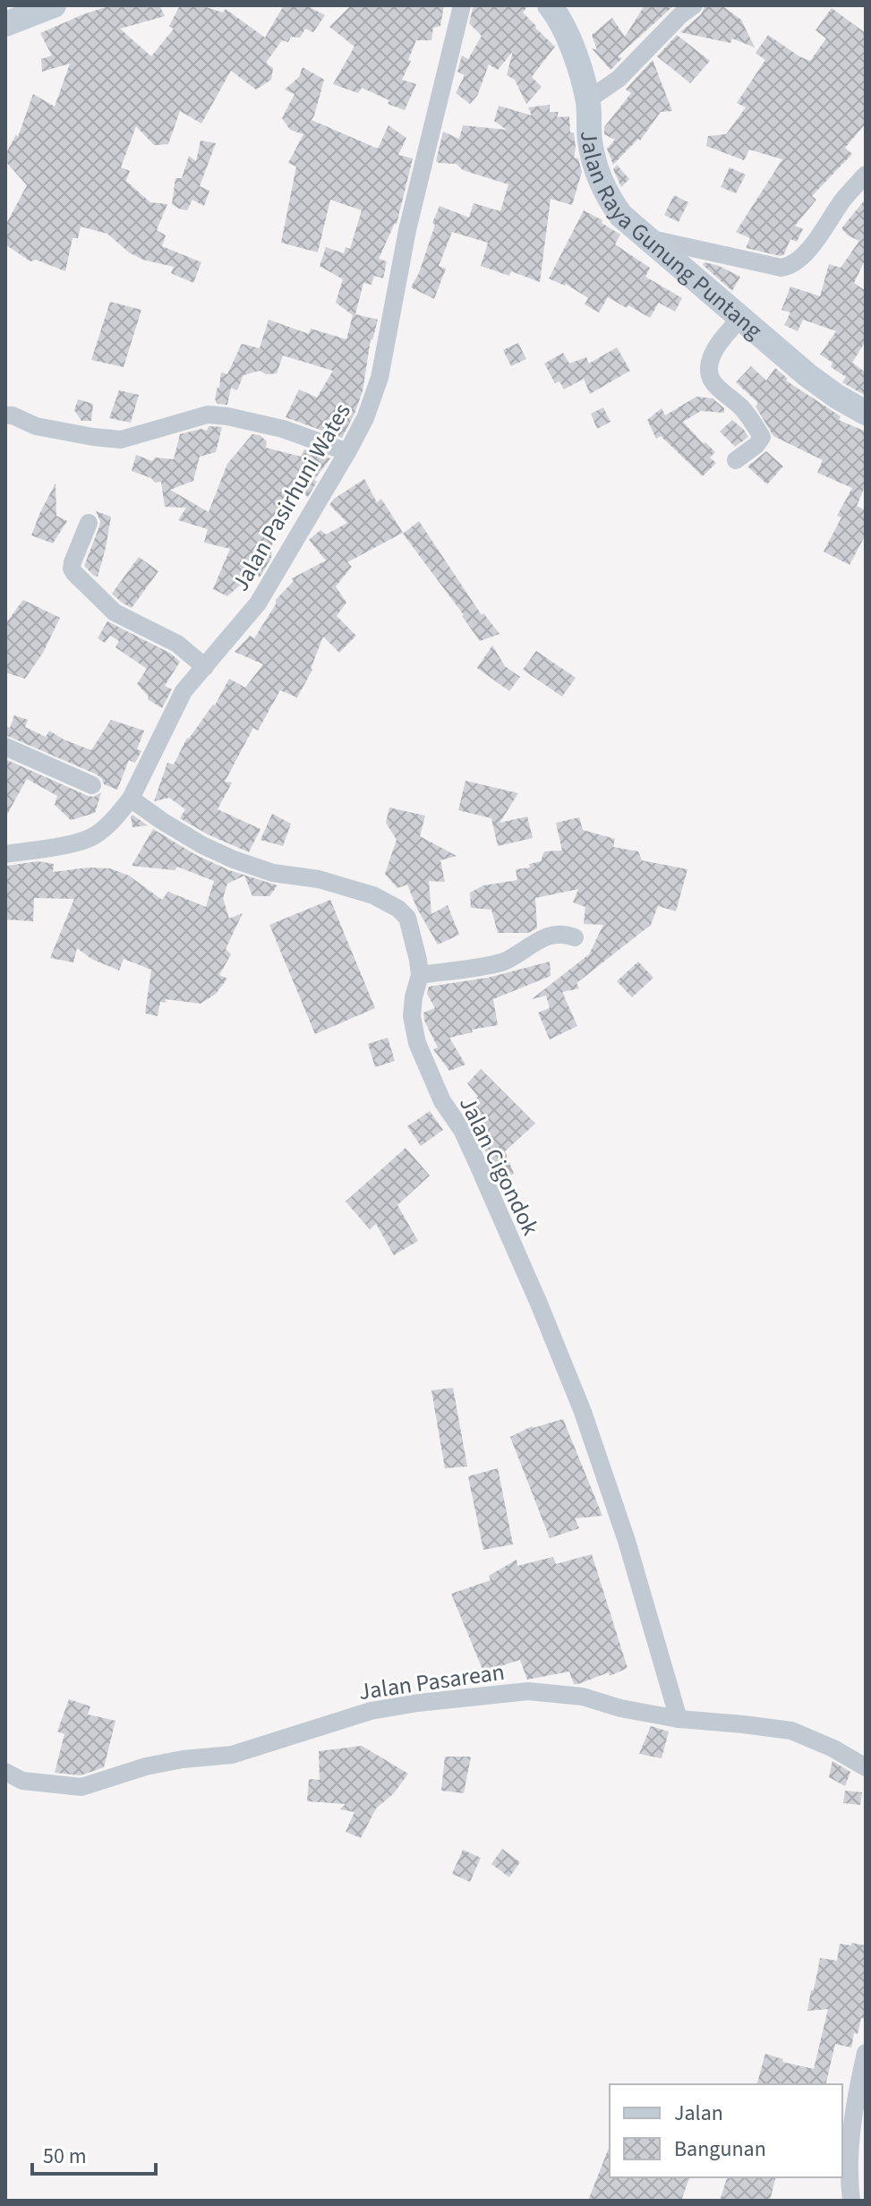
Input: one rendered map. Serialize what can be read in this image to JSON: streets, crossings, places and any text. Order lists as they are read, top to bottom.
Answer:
{
  "streets": {
    "street": [
      "Jalan Raya Gunung Puntang",
      "Jalan Pasirhuni Wates",
      "Jalan Cigondok",
      "Jalan Pasarean"
    ]
  },
  "crossings": [
    ["Jalan Pasirhuni Wates", "Jalan Cigondok"],
    ["Jalan Cigondok", "Jalan Pasarean"]
  ],
  "legend": ["Jalan", "Bangunan"],
  "scale_bar": "50 m"
}
